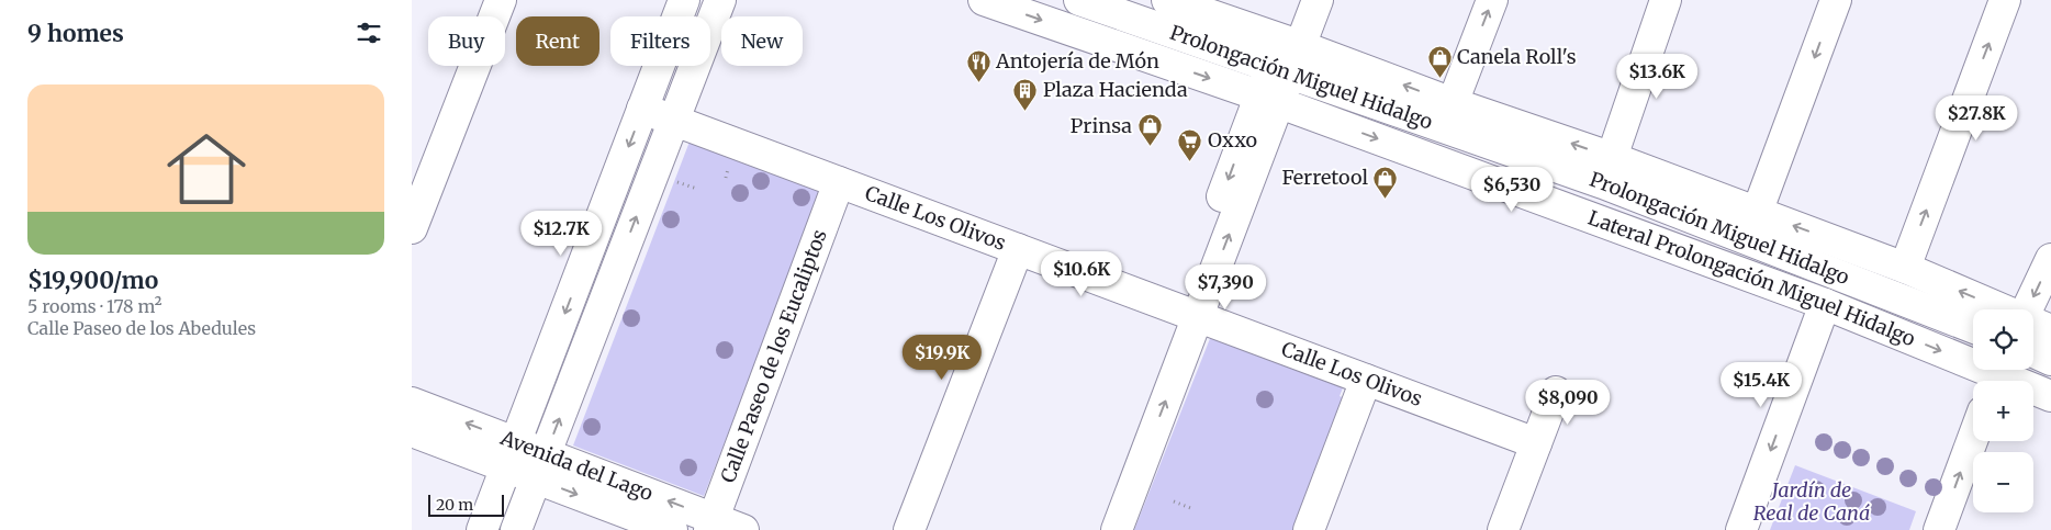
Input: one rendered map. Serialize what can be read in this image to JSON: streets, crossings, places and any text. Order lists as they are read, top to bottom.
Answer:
{
  "streets": {
    "street": [
      "Prolongación Miguel Hidalgo",
      "Calle Los Olivos",
      "Lateral Prolongación Miguel Hidalgo",
      "Calle Paseo de los Eucaliptos",
      "Avenida del Lago"
    ]
  },
  "crossings": [
    ["Prolongación Miguel Hidalgo", "Lateral Prolongación Miguel Hidalgo"],
    ["Calle Los Olivos", "Calle Paseo de los Eucaliptos"],
    ["Calle Paseo de los Eucaliptos", "Avenida del Lago"]
  ],
  "parks": ["Jardín de Real de Caná"],
  "places": {
    "shop": ["Canela Roll's", "Prinsa", "Ferretool"],
    "restaurant": ["Antojería de Món"],
    "building": ["Plaza Hacienda"],
    "supermarket": ["Oxxo"]
  },
  "scale_bar": "20 m",
  "page": {
    "heading": "9 homes",
    "chip": [
      "Buy",
      "Rent",
      "Filters",
      "New"
    ],
    "price": [
      "$13.6K",
      "$27.8K",
      "$6,530",
      "$12.7K",
      "$10.6K",
      "$7,390",
      "$19.9K",
      "$15.4K",
      "$8,090"
    ],
    "list": [
      {
        "name": "$19,900/mo",
        "note": "5 rooms · 178 m² · Calle Paseo de los Abedules"
      }
    ],
    "map_buttons": ["+", "−"],
    "scale": "20 m"
  }
}
